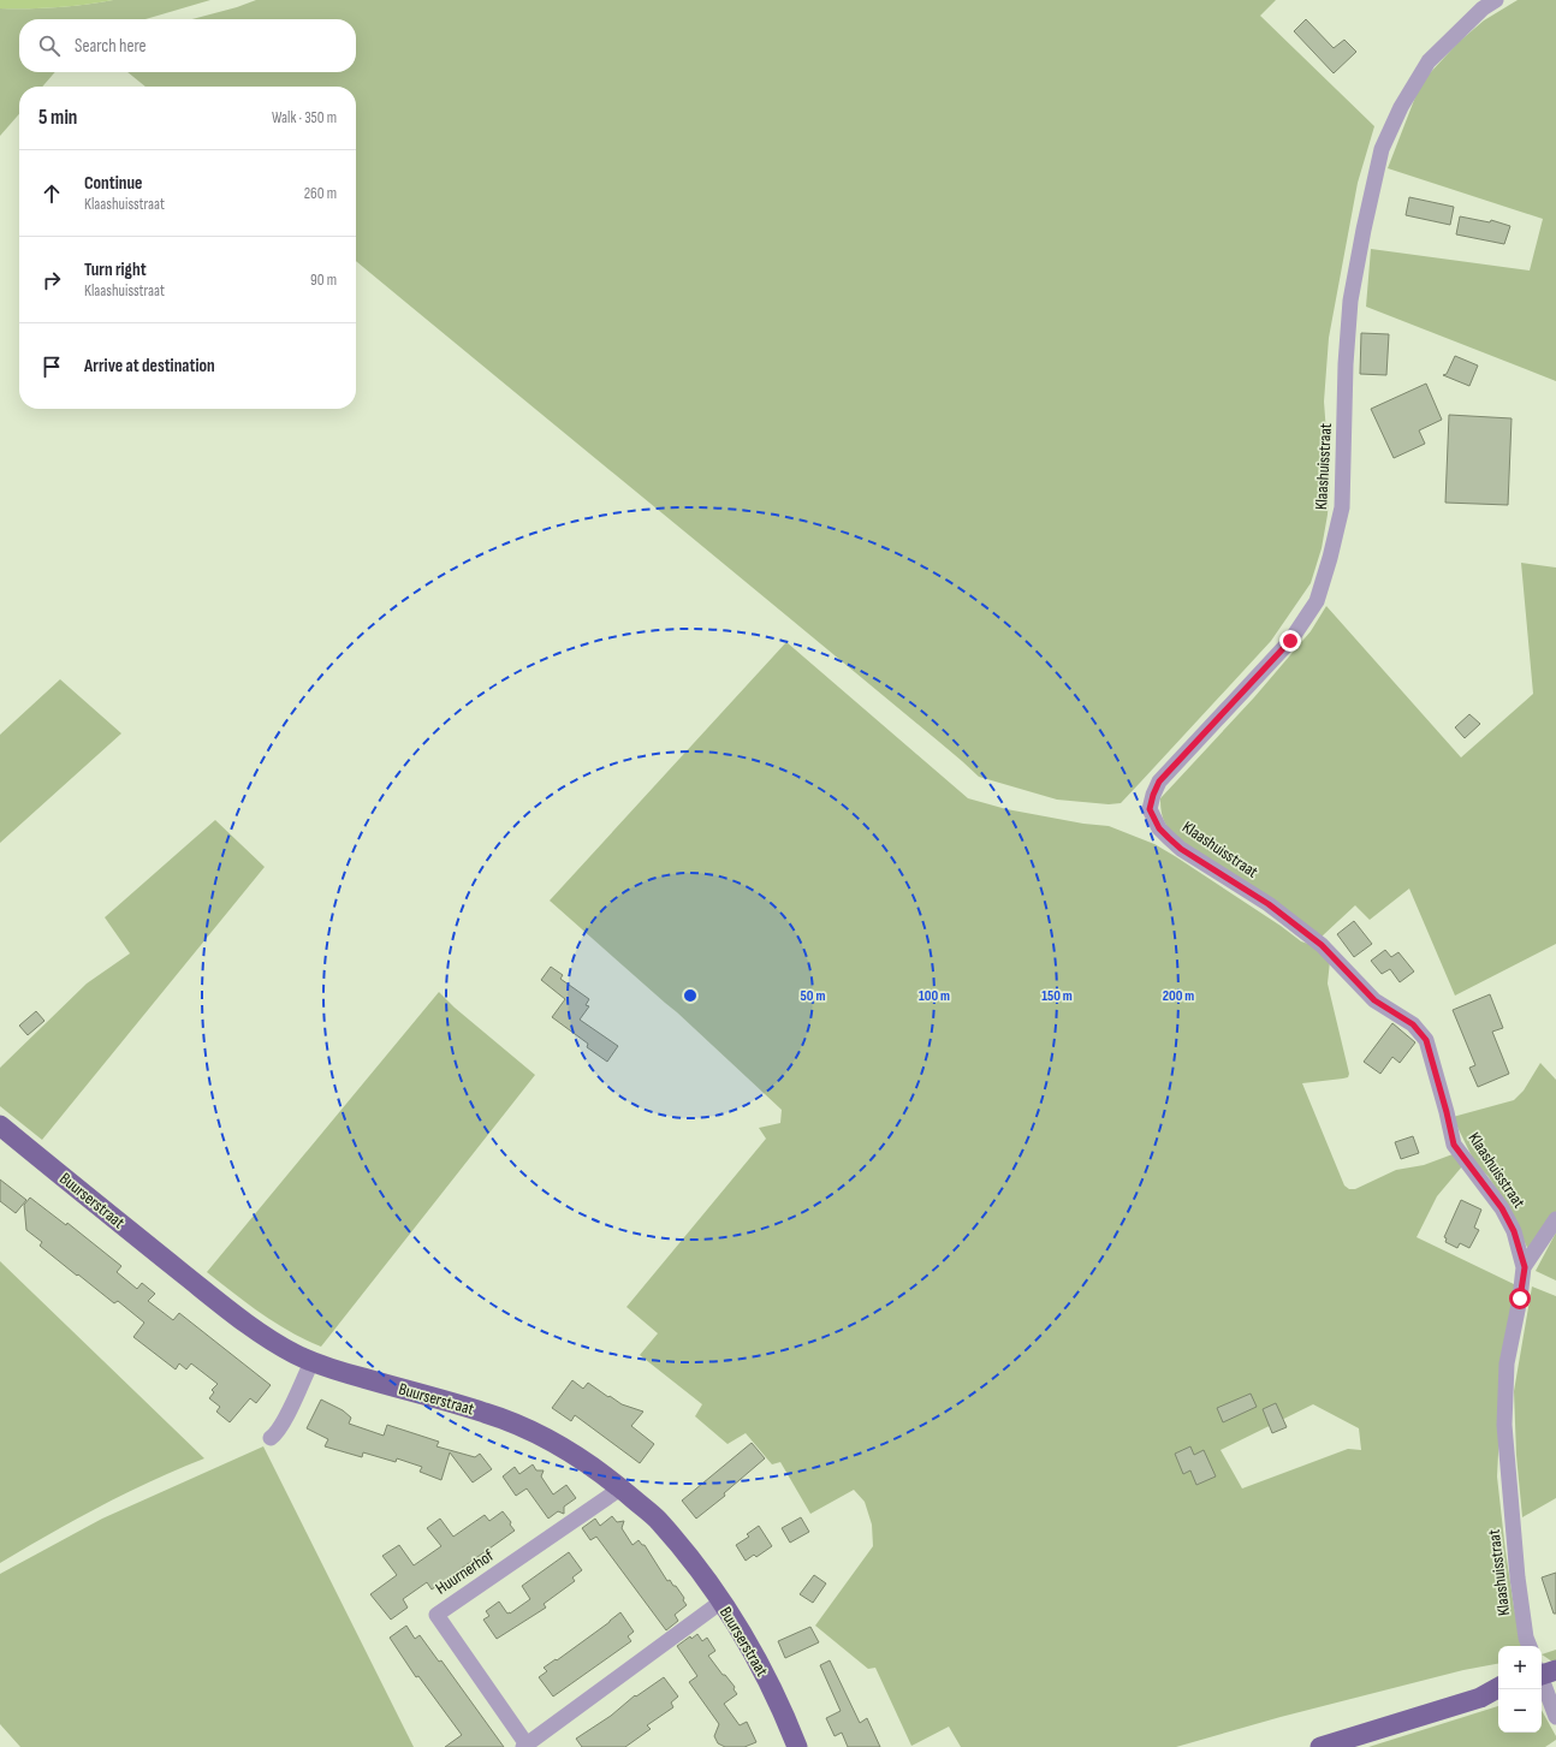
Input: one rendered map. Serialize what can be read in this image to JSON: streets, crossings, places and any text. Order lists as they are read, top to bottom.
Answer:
{
  "streets": {
    "main road": ["Buurserstraat"],
    "street": ["Klaashuisstraat", "Huurnerhof"]
  },
  "crossings": [
    ["Buurserstraat", "Huurnerhof"]
  ],
  "page": {
    "search": "Search here",
    "heading": ["5 min", "Walk · 350 m"],
    "list": [
      ["Continue", "Klaashuisstraat", "260 m"],
      ["Turn right", "Klaashuisstraat", "90 m"],
      "Arrive at destination"
    ],
    "map_buttons": ["+", "−"]
  },
  "rings": [
    "50 m",
    "100 m",
    "150 m",
    "200 m"
  ]
}
